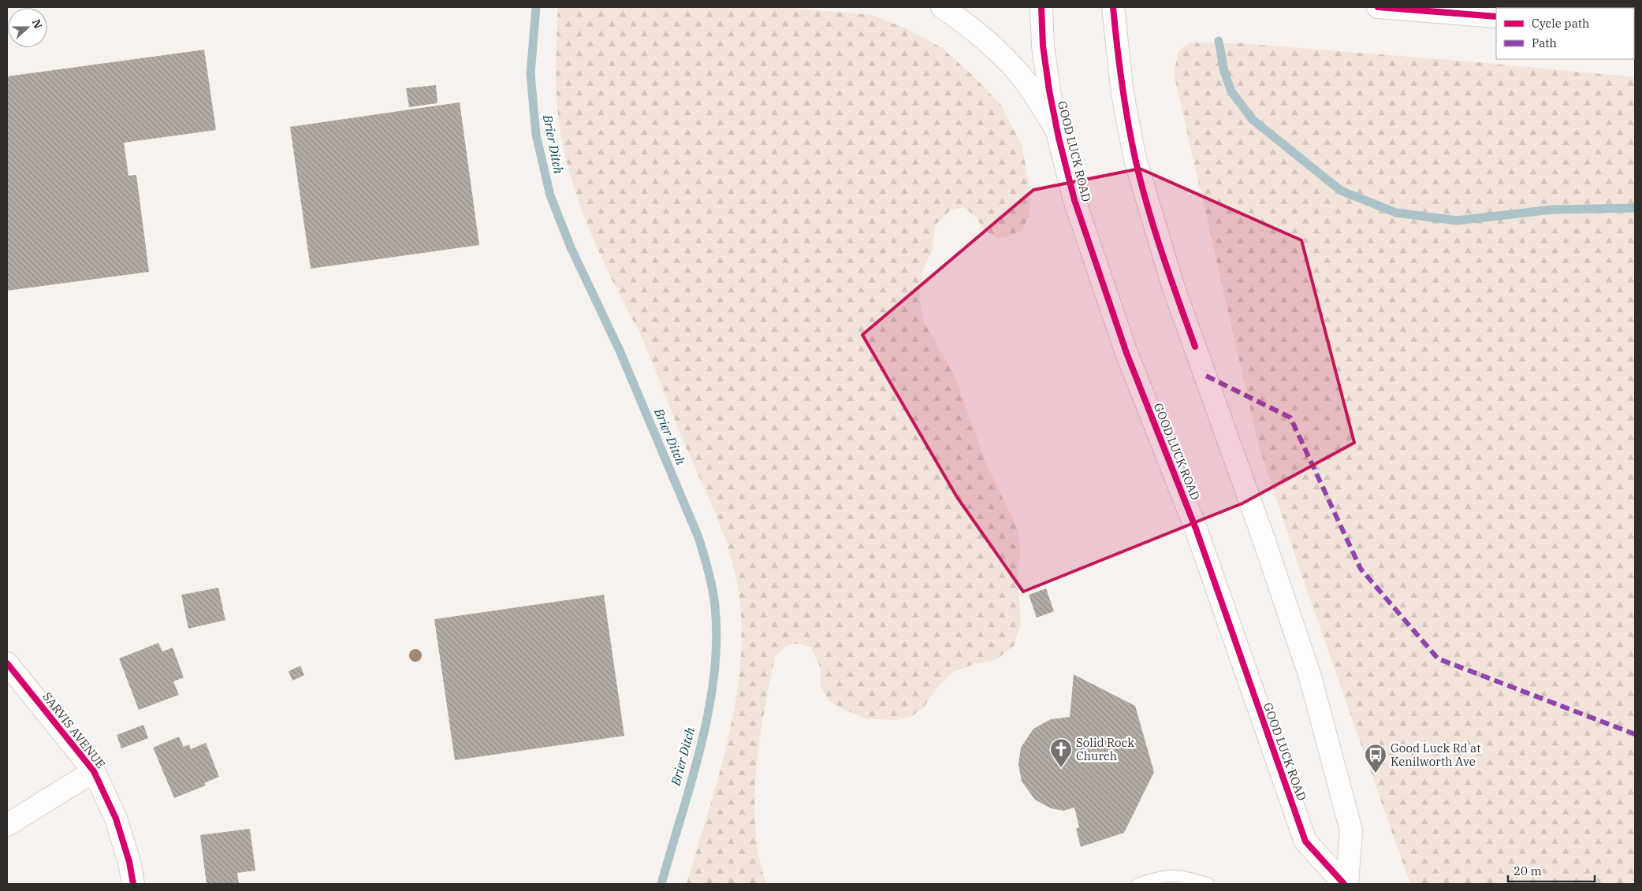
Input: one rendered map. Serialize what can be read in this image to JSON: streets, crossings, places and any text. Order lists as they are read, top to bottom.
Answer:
{
  "streets": {
    "main road": ["GOOD LUCK ROAD", "SARVIS AVENUE"]
  },
  "water": ["Brier Ditch"],
  "places": {
    "church": ["Solid Rock Church"],
    "bus stop": ["Good Luck Rd at Kenilworth Ave"]
  },
  "legend": ["Cycle path", "Path"],
  "scale_bar": "20 m",
  "north": "right"
}
